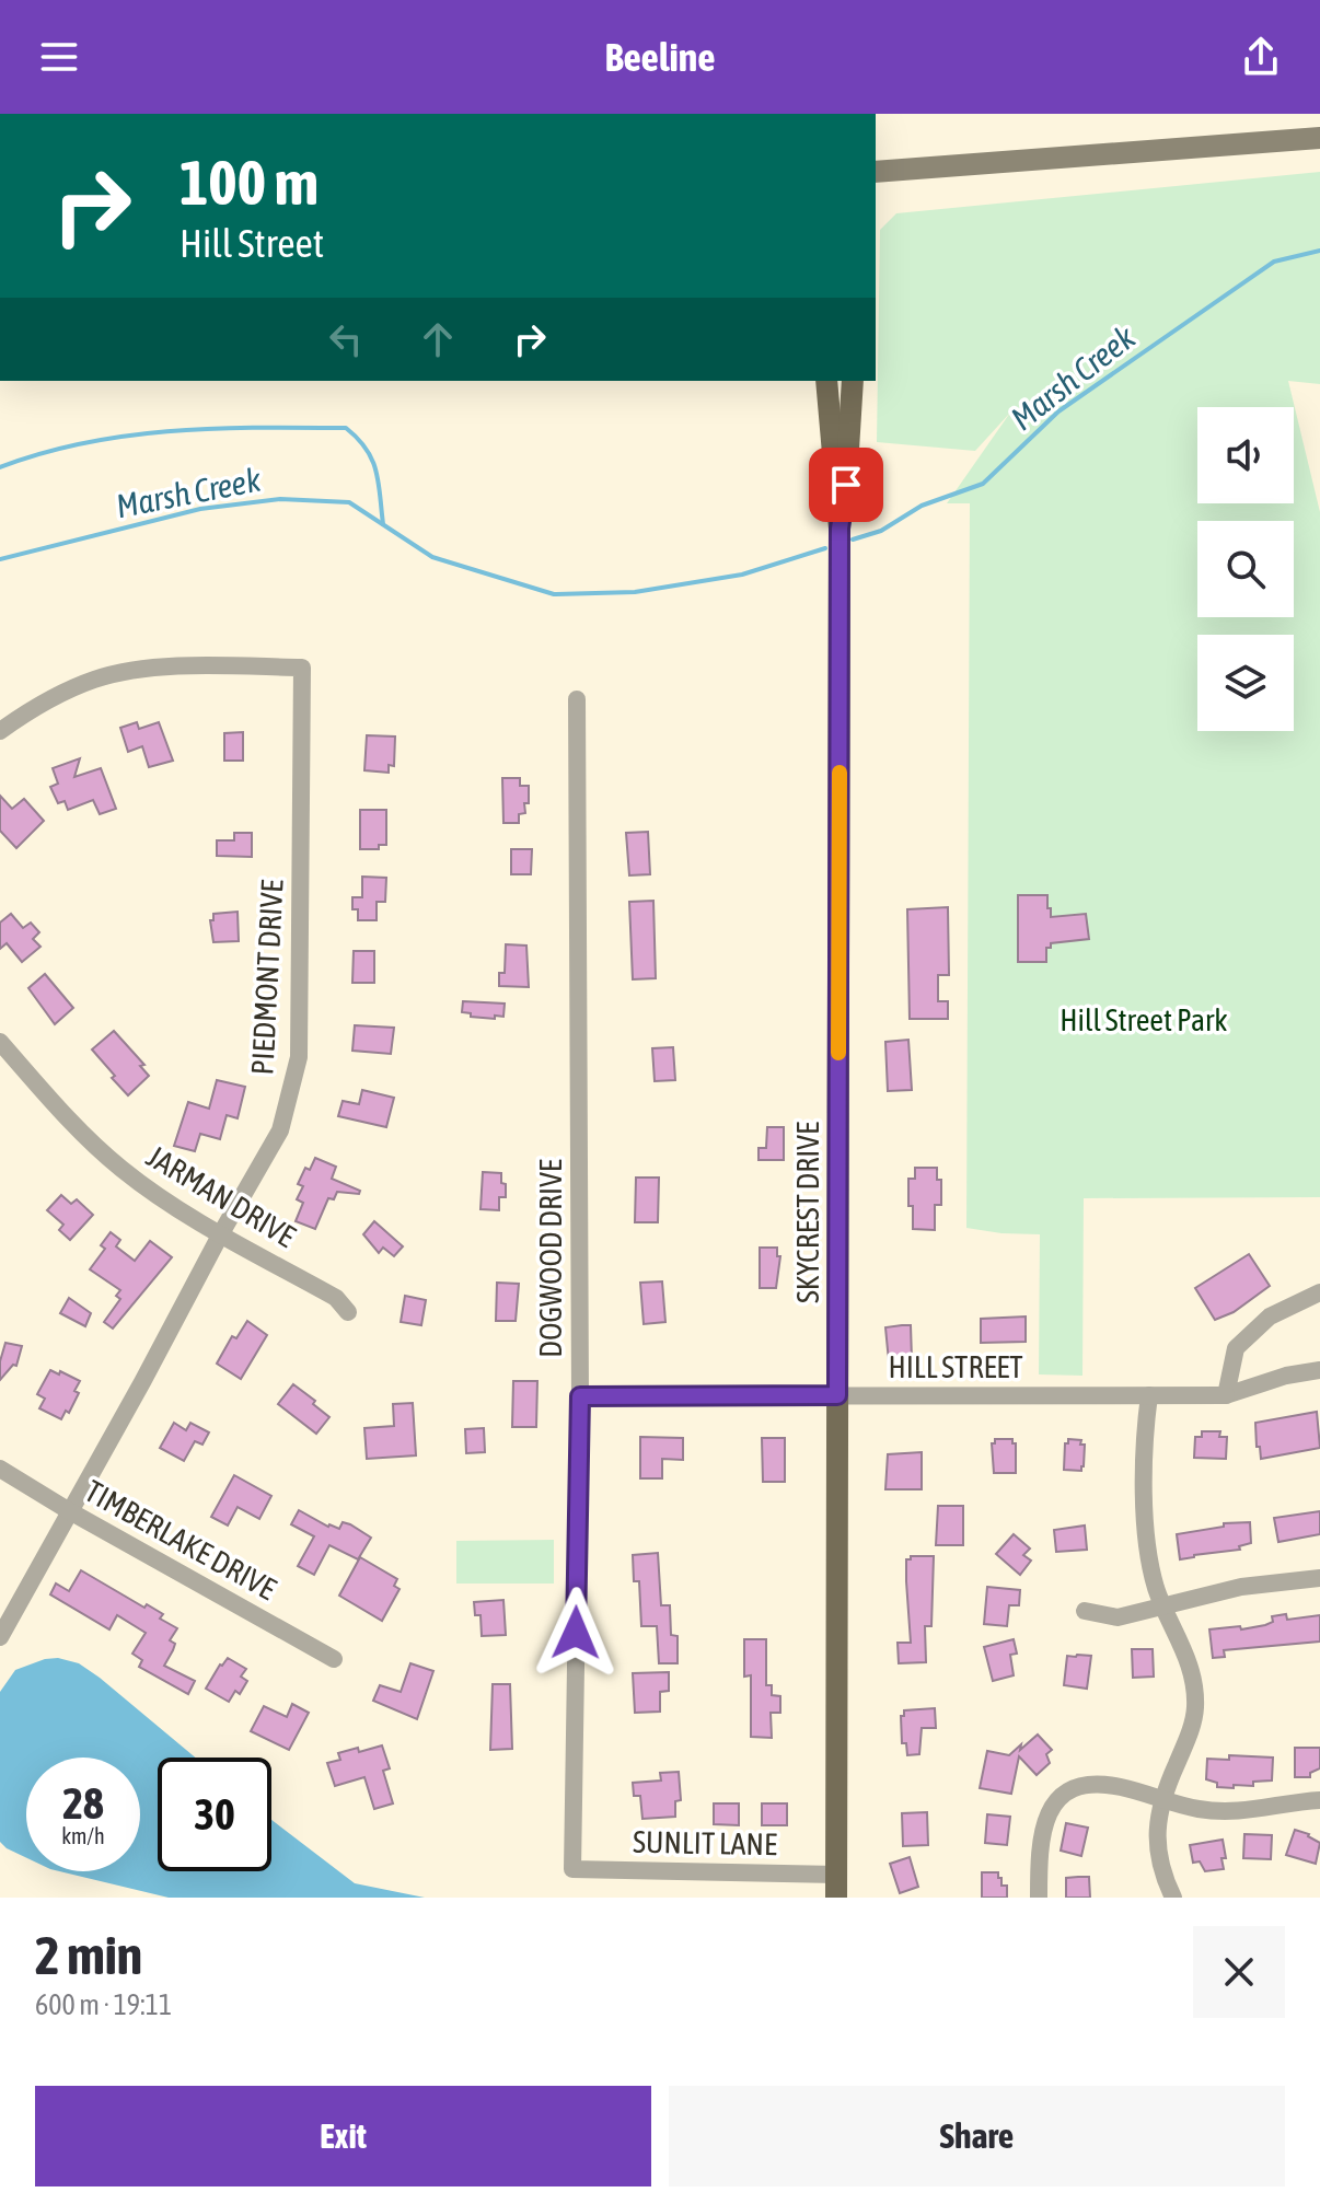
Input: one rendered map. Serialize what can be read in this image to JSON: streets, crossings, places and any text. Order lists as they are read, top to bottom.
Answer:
{
  "streets": {
    "main road": ["SKYCREST DRIVE"],
    "street": [
      "PIEDMONT DRIVE",
      "JARMAN DRIVE",
      "DOGWOOD DRIVE",
      "HILL STREET",
      "TIMBERLAKE DRIVE",
      "SUNLIT LANE"
    ]
  },
  "crossings": [
    ["PIEDMONT DRIVE", "JARMAN DRIVE"],
    ["PIEDMONT DRIVE", "TIMBERLAKE DRIVE"],
    ["SKYCREST DRIVE", "HILL STREET"],
    ["SKYCREST DRIVE", "SUNLIT LANE"],
    ["DOGWOOD DRIVE", "HILL STREET"],
    ["DOGWOOD DRIVE", "SUNLIT LANE"]
  ],
  "water": ["Marsh Creek"],
  "parks": ["Hill Street Park"],
  "page": {
    "header": "Beeline",
    "turn": ["100 m", "Hill Street"],
    "speed": "28 km/h",
    "limit": "30",
    "heading": ["2 min", "600 m · 19:11"],
    "buttons": ["Exit", "Share"]
  }
}
